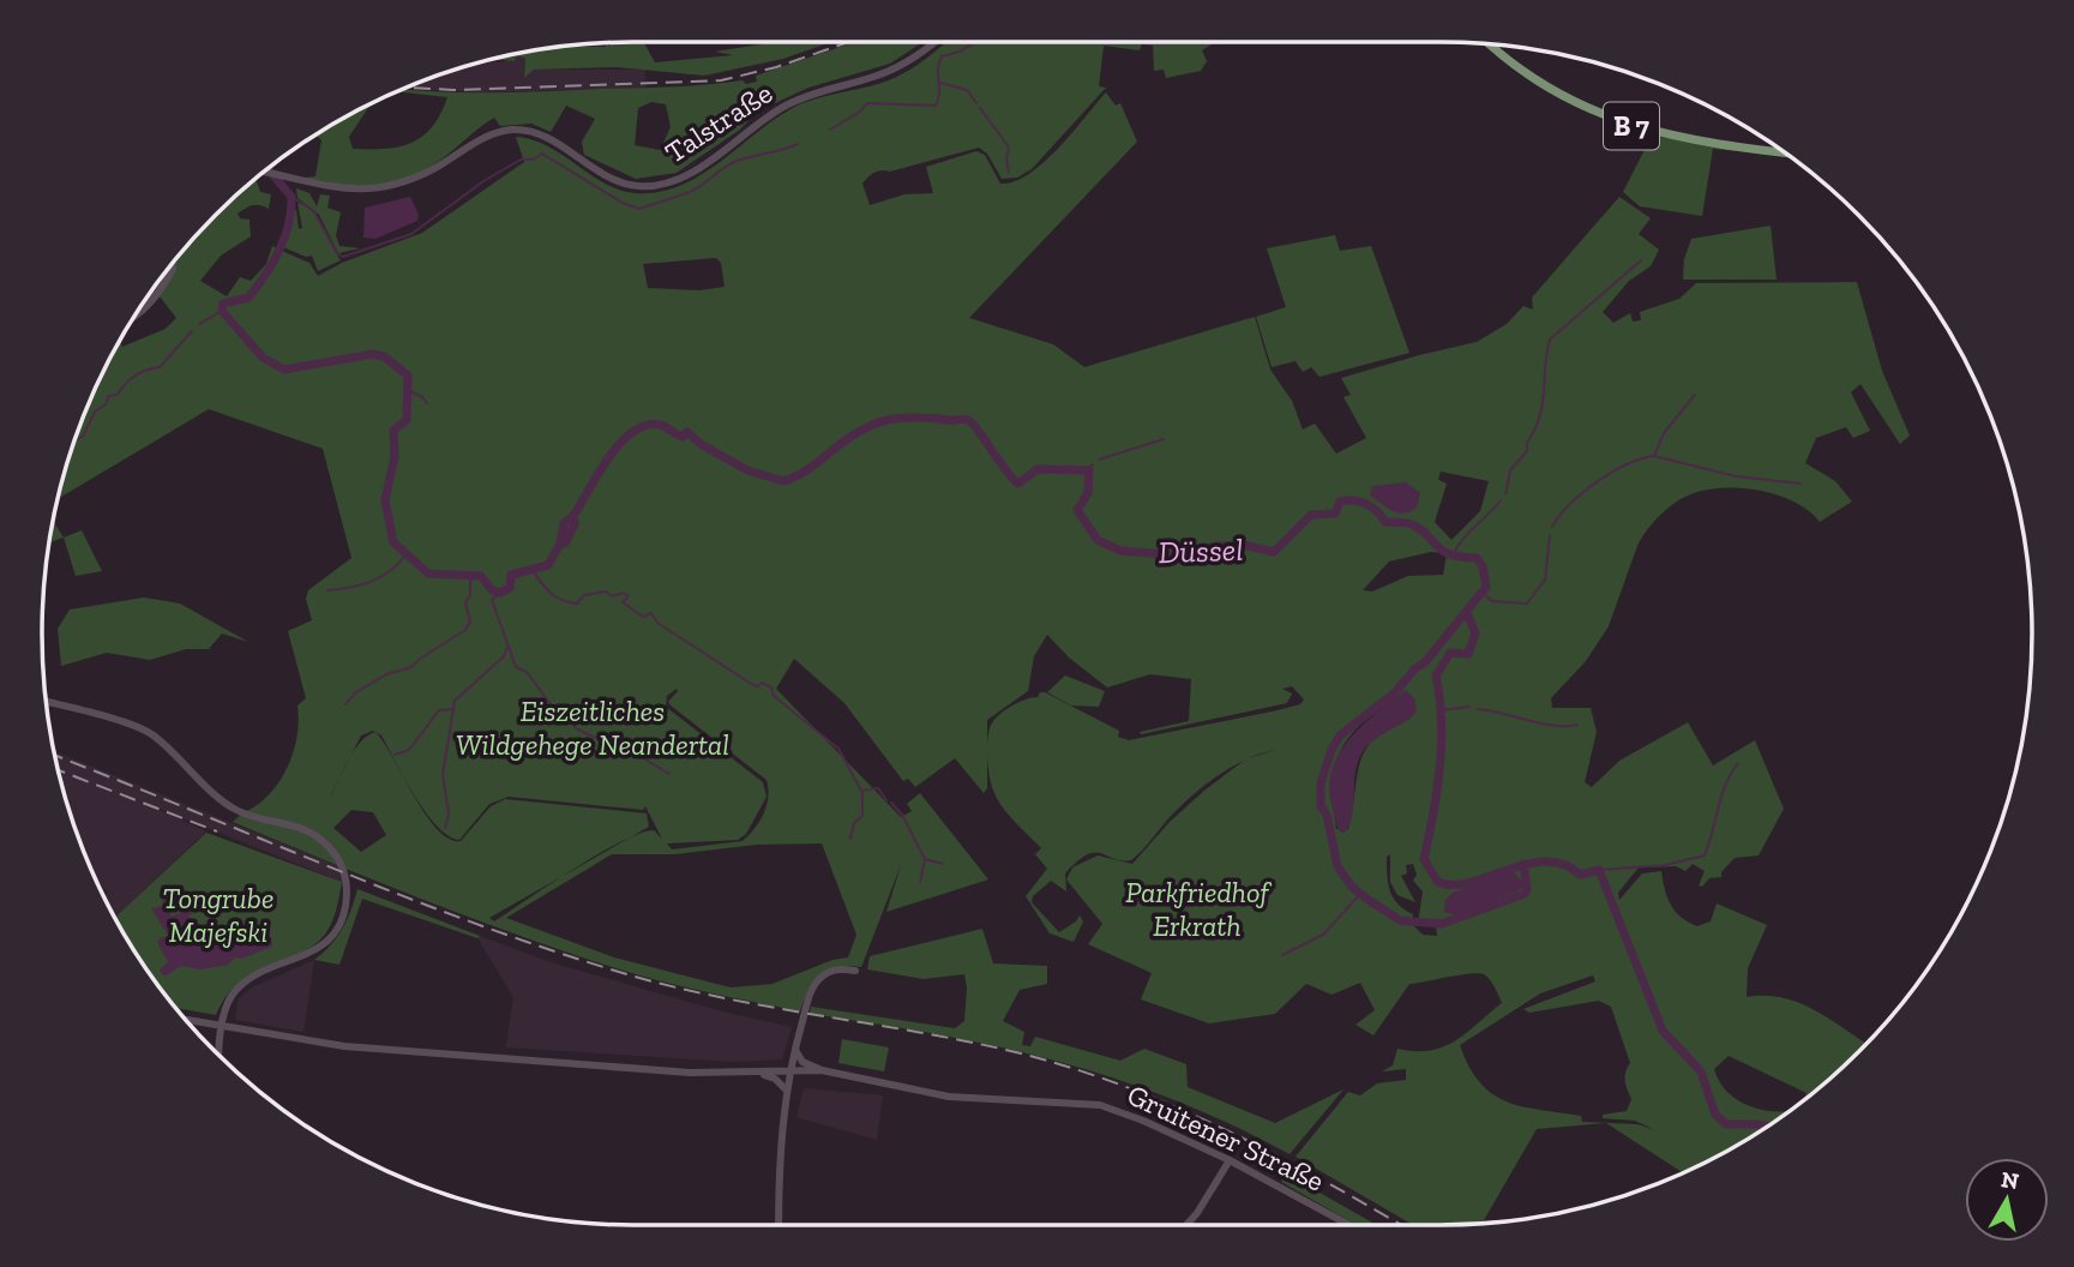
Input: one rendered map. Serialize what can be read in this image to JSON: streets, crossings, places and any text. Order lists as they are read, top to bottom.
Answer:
{
  "streets": {
    "main road": ["Talstraße", "B 7", "Gruitener Straße"]
  },
  "water": ["Düssel"],
  "parks": ["Eiszeitliches Wildgehege Neandertal", "Parkfriedhof Erkrath", "Tongrube Majefski"],
  "north": "top"
}
